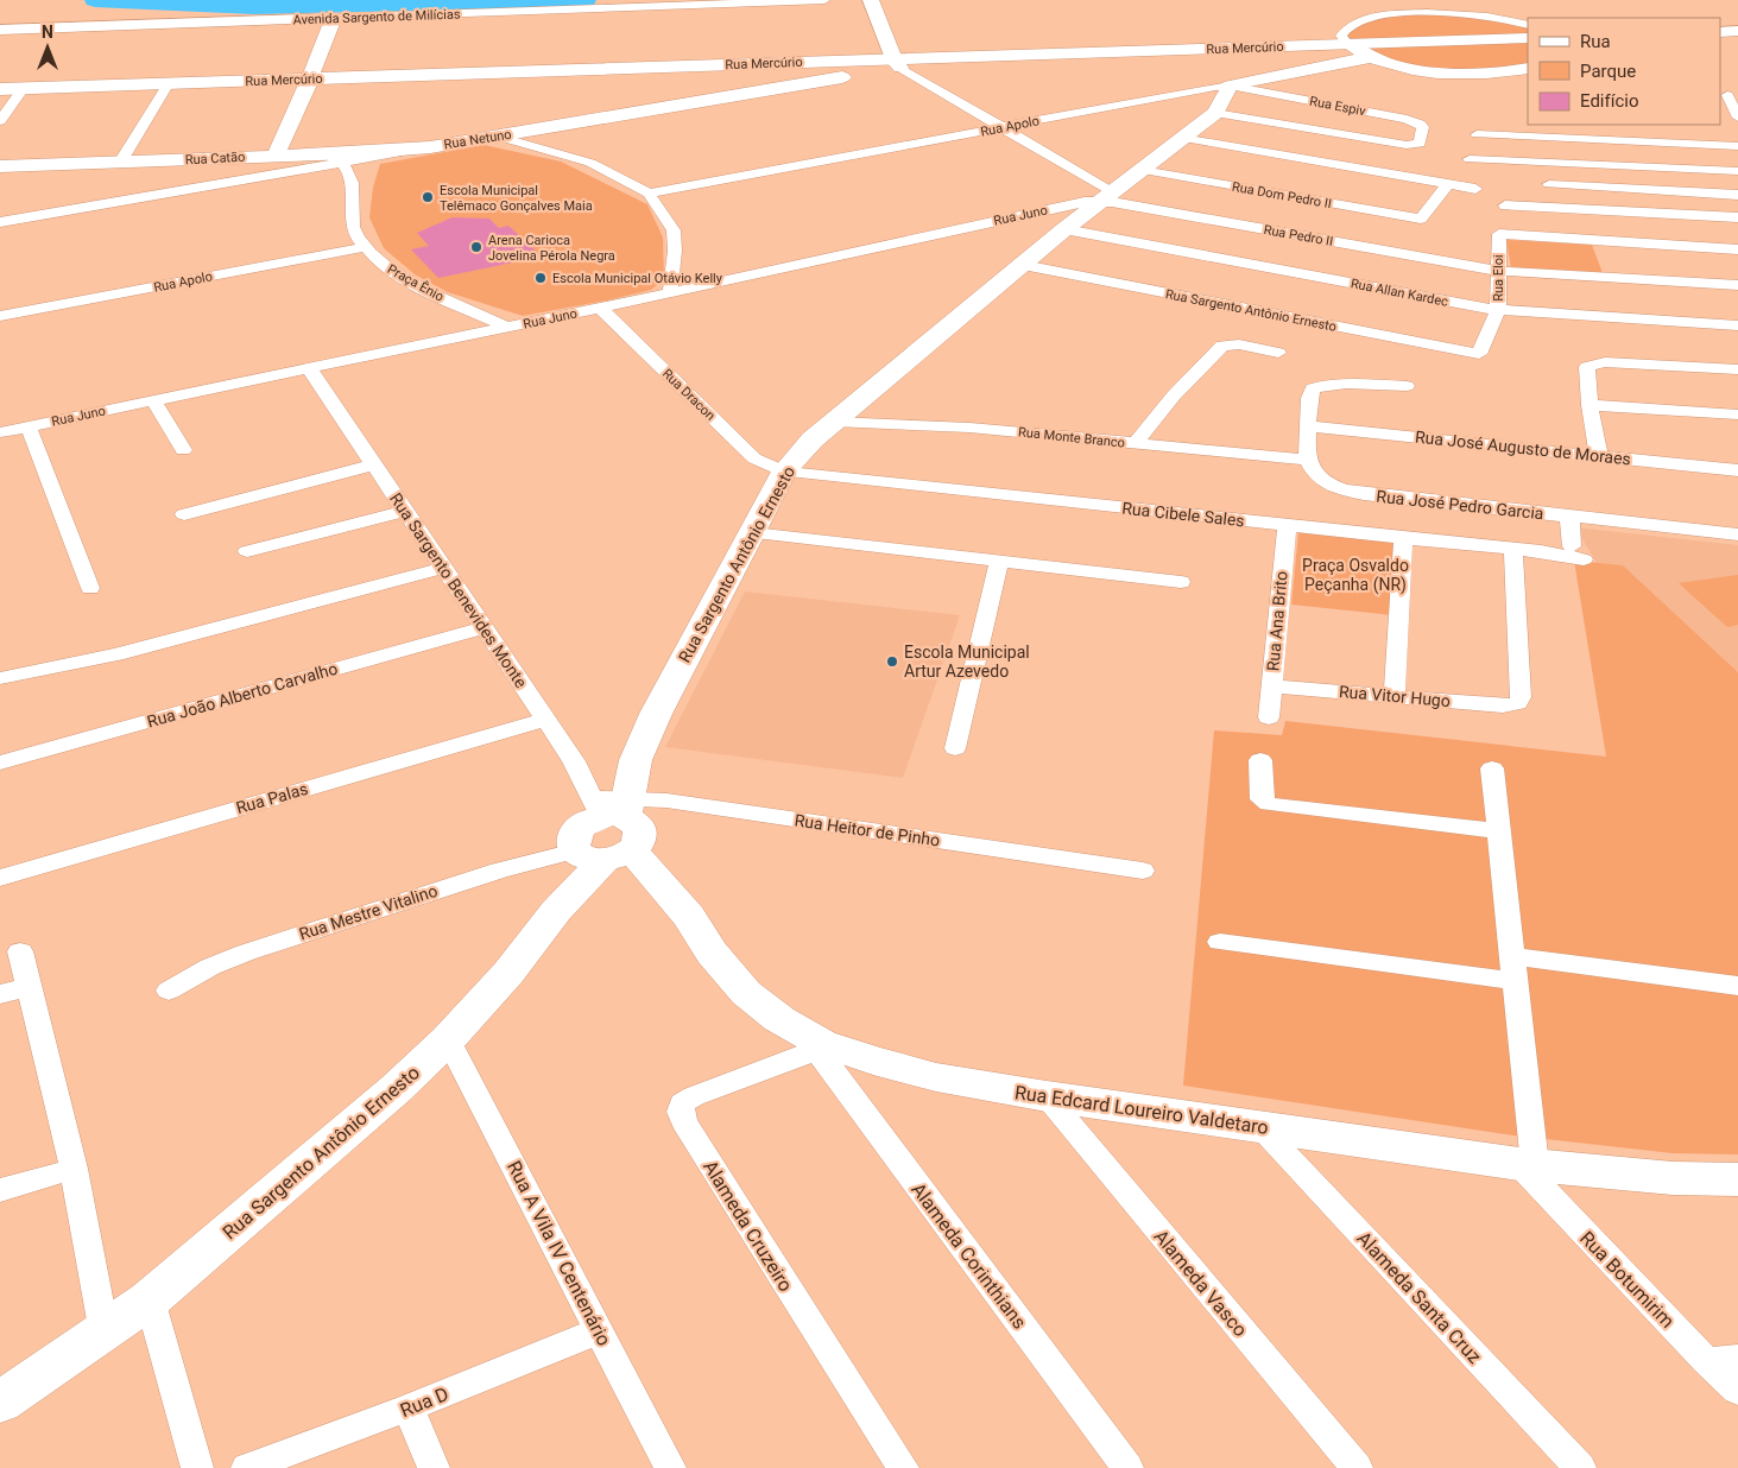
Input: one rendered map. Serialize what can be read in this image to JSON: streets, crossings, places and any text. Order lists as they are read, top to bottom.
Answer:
{
  "streets": {
    "main road": [
      "Avenida Sargento de Milícias",
      "Rua Mercúrio",
      "Rua Apolo",
      "Rua Netuno",
      "Rua Catão",
      "Rua Sargento Antônio Ernesto",
      "Rua Edcard Loureiro Valdetaro"
    ],
    "street": [
      "Rua Espiv",
      "Rua Dom Pedro II",
      "Rua Juno",
      "Rua Pedro II",
      "Rua Eloi",
      "Praça Ênio",
      "Rua Allan Kardec",
      "Rua Dracon",
      "Rua Monte Branco",
      "Rua José Augusto de Moraes",
      "Rua José Pedro Garcia",
      "Rua Cibele Sales",
      "Rua Sargento Benevides Monte",
      "Rua Ana Brito",
      "Rua João Alberto Carvalho",
      "Rua Vitor Hugo",
      "Rua Palas",
      "Rua Heitor de Pinho",
      "Rua Mestre Vitalino",
      "Alameda Cruzeiro",
      "Rua A Vila IV Centenário",
      "Alameda Corinthians",
      "Rua Botumirim",
      "Alameda Vasco",
      "Alameda Santa Cruz",
      "Rua D"
    ]
  },
  "crossings": [
    ["Rua Mercúrio", "Rua Netuno"],
    ["Rua Espiv", "Rua Apolo"],
    ["Rua Espiv", "Rua Sargento Antônio Ernesto"],
    ["Rua Apolo", "Praça Ênio"],
    ["Rua Apolo", "Rua Sargento Antônio Ernesto"],
    ["Rua Netuno", "Rua Catão"],
    ["Rua Netuno", "Praça Ênio"],
    ["Rua Dom Pedro II", "Rua Sargento Antônio Ernesto"],
    ["Rua Juno", "Rua Pedro II"],
    ["Rua Juno", "Praça Ênio"],
    ["Rua Juno", "Rua Sargento Antônio Ernesto"],
    ["Rua Juno", "Rua Dracon"],
    ["Rua Juno", "Rua Sargento Benevides Monte"],
    ["Rua Pedro II", "Rua Eloi"],
    ["Rua Pedro II", "Rua Sargento Antônio Ernesto"],
    ["Rua Eloi", "Rua Allan Kardec"],
    ["Rua Eloi", "Rua Sargento Antônio Ernesto"],
    ["Rua Allan Kardec", "Rua Sargento Antônio Ernesto"],
    ["Rua Sargento Antônio Ernesto", "Rua Dracon"],
    ["Rua Sargento Antônio Ernesto", "Rua Monte Branco"],
    ["Rua Sargento Antônio Ernesto", "Rua Cibele Sales"],
    ["Rua Sargento Antônio Ernesto", "Rua Sargento Benevides Monte"],
    ["Rua Sargento Antônio Ernesto", "Rua Heitor de Pinho"],
    ["Rua Sargento Antônio Ernesto", "Rua Mestre Vitalino"],
    ["Rua Sargento Antônio Ernesto", "Rua Edcard Loureiro Valdetaro"],
    ["Rua Sargento Antônio Ernesto", "Rua A Vila IV Centenário"],
    ["Rua Dracon", "Rua Cibele Sales"],
    ["Rua Monte Branco", "Rua José Pedro Garcia"],
    ["Rua José Pedro Garcia", "Rua Cibele Sales"],
    ["Rua Cibele Sales", "Rua Ana Brito"],
    ["Rua Cibele Sales", "Rua Vitor Hugo"],
    ["Rua Sargento Benevides Monte", "Rua João Alberto Carvalho"],
    ["Rua Sargento Benevides Monte", "Rua Palas"],
    ["Rua Sargento Benevides Monte", "Rua Heitor de Pinho"],
    ["Rua Sargento Benevides Monte", "Rua Mestre Vitalino"],
    ["Rua Sargento Benevides Monte", "Rua Edcard Loureiro Valdetaro"],
    ["Rua Ana Brito", "Rua Vitor Hugo"],
    ["Rua Heitor de Pinho", "Rua Mestre Vitalino"],
    ["Rua Heitor de Pinho", "Rua Edcard Loureiro Valdetaro"],
    ["Rua Mestre Vitalino", "Rua Edcard Loureiro Valdetaro"],
    ["Rua Edcard Loureiro Valdetaro", "Alameda Cruzeiro"],
    ["Rua Edcard Loureiro Valdetaro", "Alameda Corinthians"],
    ["Rua Edcard Loureiro Valdetaro", "Rua Botumirim"],
    ["Rua Edcard Loureiro Valdetaro", "Alameda Vasco"],
    ["Rua Edcard Loureiro Valdetaro", "Alameda Santa Cruz"],
    ["Alameda Cruzeiro", "Alameda Corinthians"],
    ["Rua A Vila IV Centenário", "Rua D"]
  ],
  "parks": ["Praça Osvaldo Peçanha (NR)"],
  "places": [
    "Escola Municipal Telêmaco Gonçalves Maia",
    "Arena Carioca Jovelina Pérola Negra",
    "Escola Municipal Otávio Kelly",
    "Escola Municipal Artur Azevedo"
  ],
  "legend": ["Rua", "Parque", "Edifício"],
  "north": "top"
}
